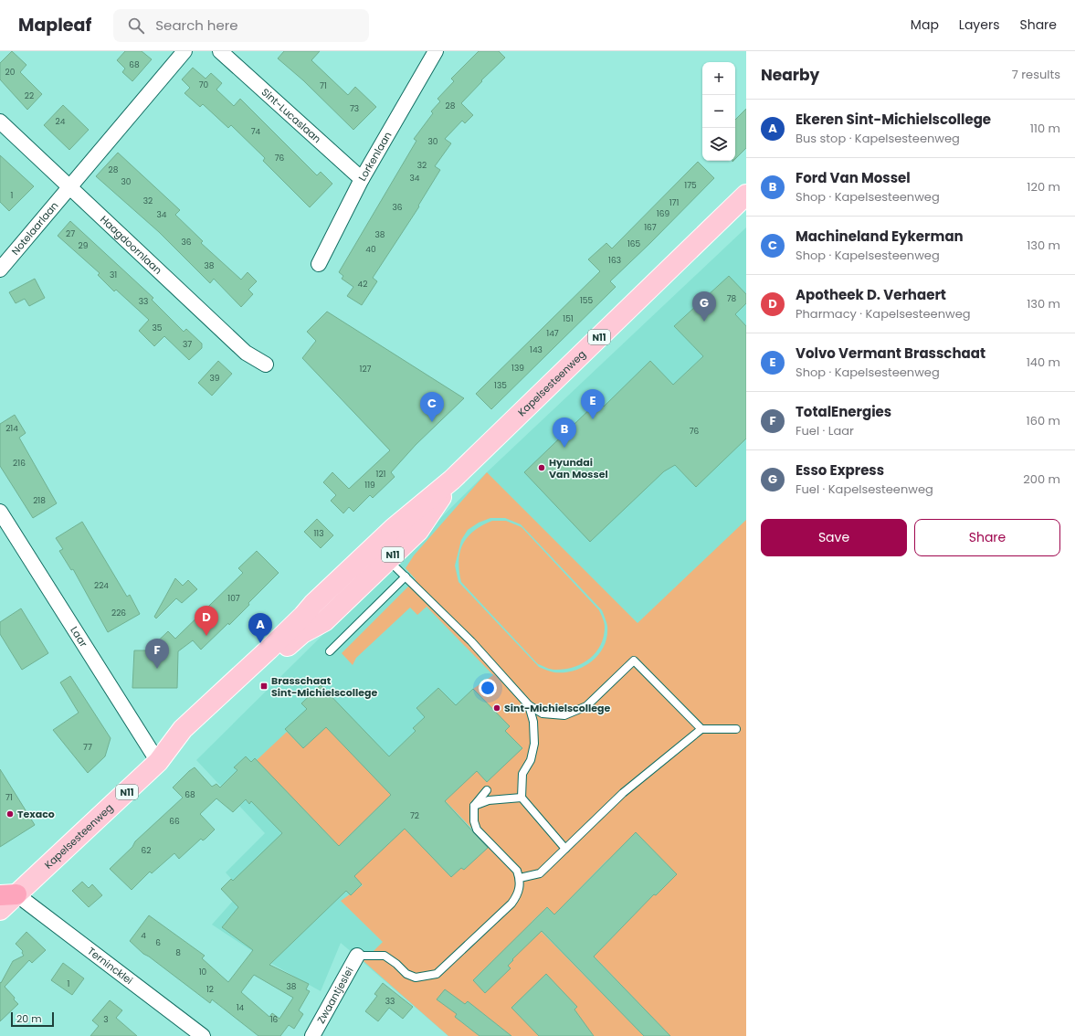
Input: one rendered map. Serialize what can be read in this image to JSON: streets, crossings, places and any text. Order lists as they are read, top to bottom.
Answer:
{
  "streets": {
    "main road": ["N11", "Kapelsesteenweg"],
    "street": [
      "Sint-Lucaslaan",
      "Lorkenlaan",
      "Notelaarlaan",
      "Haagdoornlaan",
      "Laar",
      "Ternincklei",
      "Zwaantjeslei"
    ]
  },
  "crossings": [
    ["Sint-Lucaslaan", "Lorkenlaan"],
    ["Notelaarlaan", "Haagdoornlaan"],
    ["Kapelsesteenweg", "Laar"],
    ["Kapelsesteenweg", "Ternincklei"]
  ],
  "places": {
    "other": ["Hyundai Van Mossel", "Sint-Michielscollege", "Texaco"],
    "transit": ["Brasschaat Sint-Michielscollege"]
  },
  "house_numbers": [
    "68",
    "20",
    "70",
    "71",
    "22",
    "28",
    "73",
    "24",
    "74",
    "30",
    "76",
    "32",
    "28",
    "34",
    "30",
    "175",
    "1",
    "32",
    "171",
    "36",
    "169",
    "34",
    "167",
    "27",
    "38",
    "36",
    "165",
    "29",
    "40",
    "163",
    "38",
    "31",
    "42",
    "78",
    "155",
    "33",
    "151",
    "35",
    "147",
    "37",
    "143",
    "139",
    "127",
    "39",
    "135",
    "214",
    "76",
    "216",
    "121",
    "119",
    "218",
    "113",
    "224",
    "107",
    "226",
    "77",
    "68",
    "71",
    "72",
    "66",
    "62",
    "4",
    "6",
    "8",
    "10",
    "1",
    "38",
    "12",
    "33",
    "14",
    "3",
    "16"
  ],
  "scale_bar": "20 m",
  "page": {
    "header": "Mapleaf",
    "search": "Search here",
    "nav": ["Map", "Layers", "Share"],
    "heading": ["Nearby", "7 results"],
    "map_buttons": ["+", "−"],
    "list": [
      {
        "mark": "A",
        "name": "Ekeren Sint-Michielscollege",
        "note": "Bus stop · Kapelsesteenweg",
        "value": "110 m"
      },
      {
        "mark": "B",
        "name": "Ford Van Mossel",
        "note": "Shop · Kapelsesteenweg",
        "value": "120 m"
      },
      {
        "mark": "C",
        "name": "Machineland Eykerman",
        "note": "Shop · Kapelsesteenweg",
        "value": "130 m"
      },
      {
        "mark": "D",
        "name": "Apotheek D. Verhaert",
        "note": "Pharmacy · Kapelsesteenweg",
        "value": "130 m"
      },
      {
        "mark": "E",
        "name": "Volvo Vermant Brasschaat",
        "note": "Shop · Kapelsesteenweg",
        "value": "140 m"
      },
      {
        "mark": "F",
        "name": "TotalEnergies",
        "note": "Fuel · Laar",
        "value": "160 m"
      },
      {
        "mark": "G",
        "name": "Esso Express",
        "note": "Fuel · Kapelsesteenweg",
        "value": "200 m"
      }
    ],
    "pins": [
      "G",
      "E",
      "C",
      "B",
      "D",
      "A",
      "F"
    ],
    "buttons": ["Save", "Share"],
    "scale": "20 m"
  }
}
